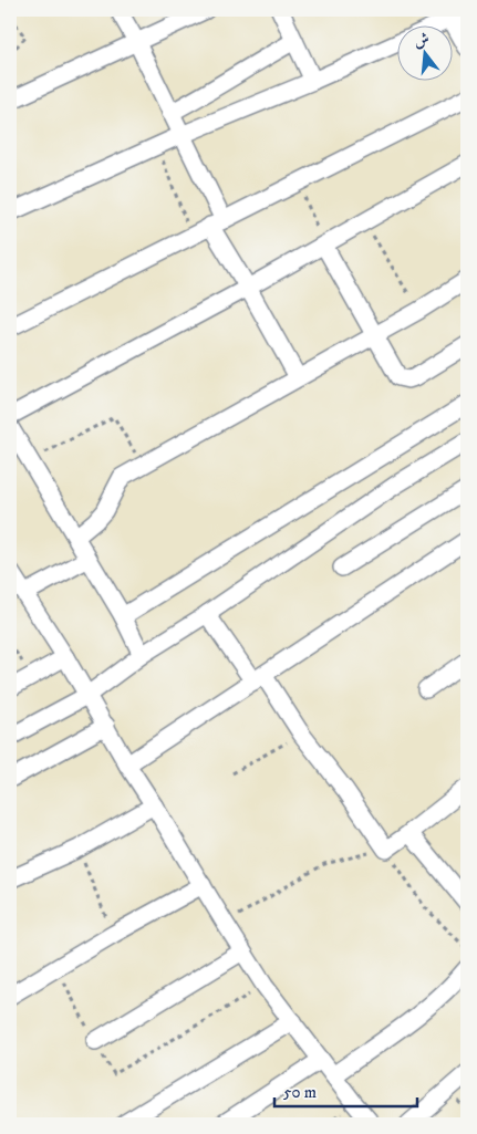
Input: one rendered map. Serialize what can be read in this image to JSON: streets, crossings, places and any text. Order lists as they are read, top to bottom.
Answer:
{
  "scale_bar": "50 m",
  "north": "top"
}
